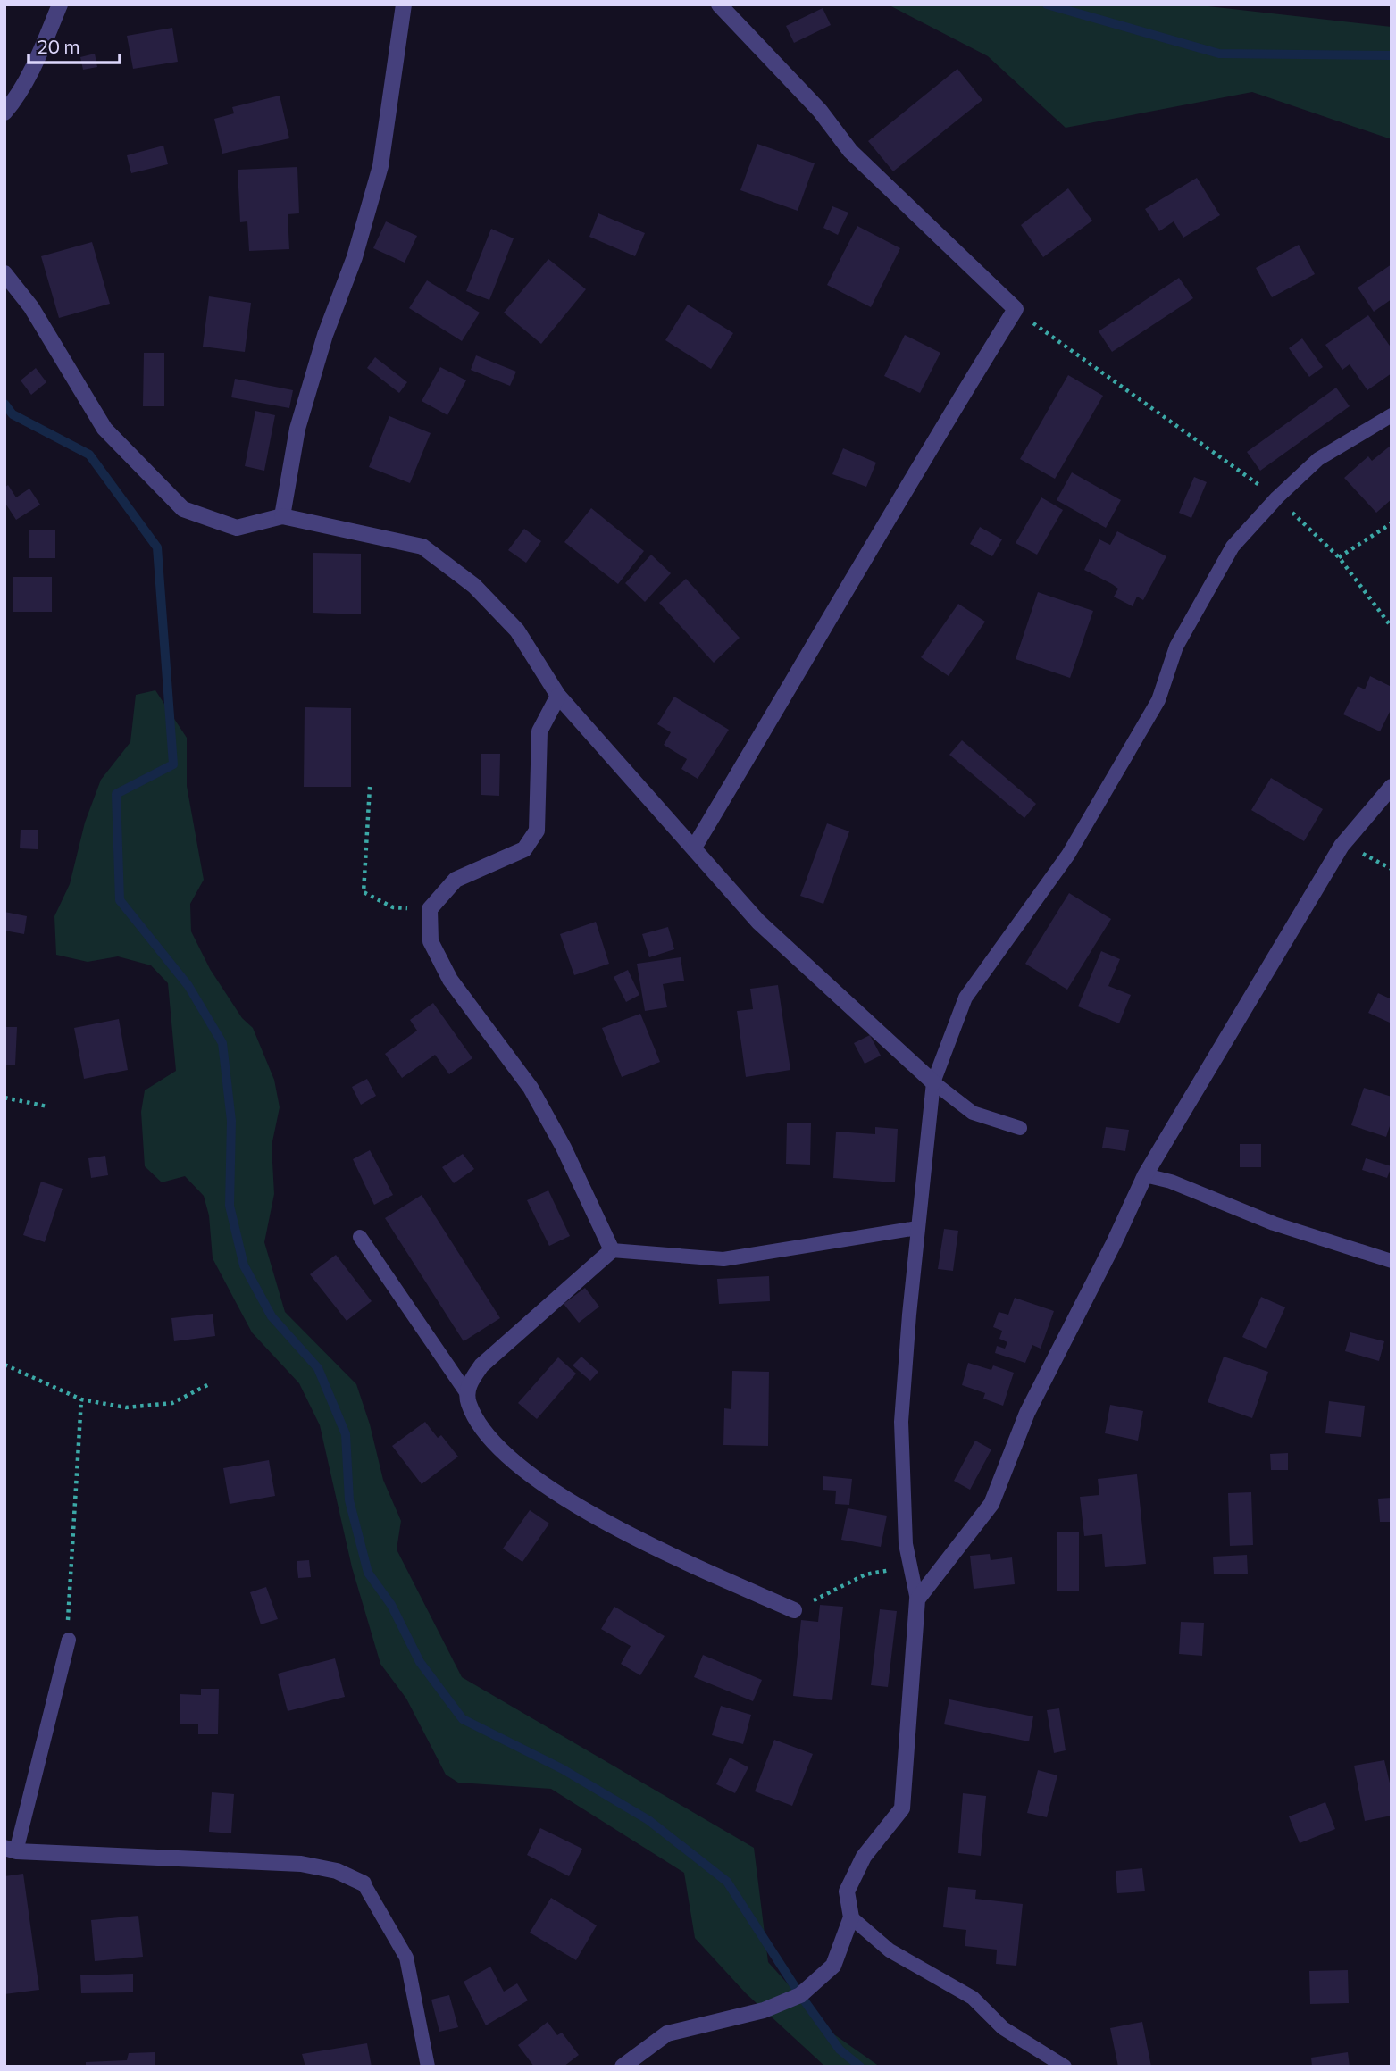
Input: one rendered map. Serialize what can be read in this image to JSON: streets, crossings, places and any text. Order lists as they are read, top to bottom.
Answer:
{
  "scale_bar": "20 m"
}
